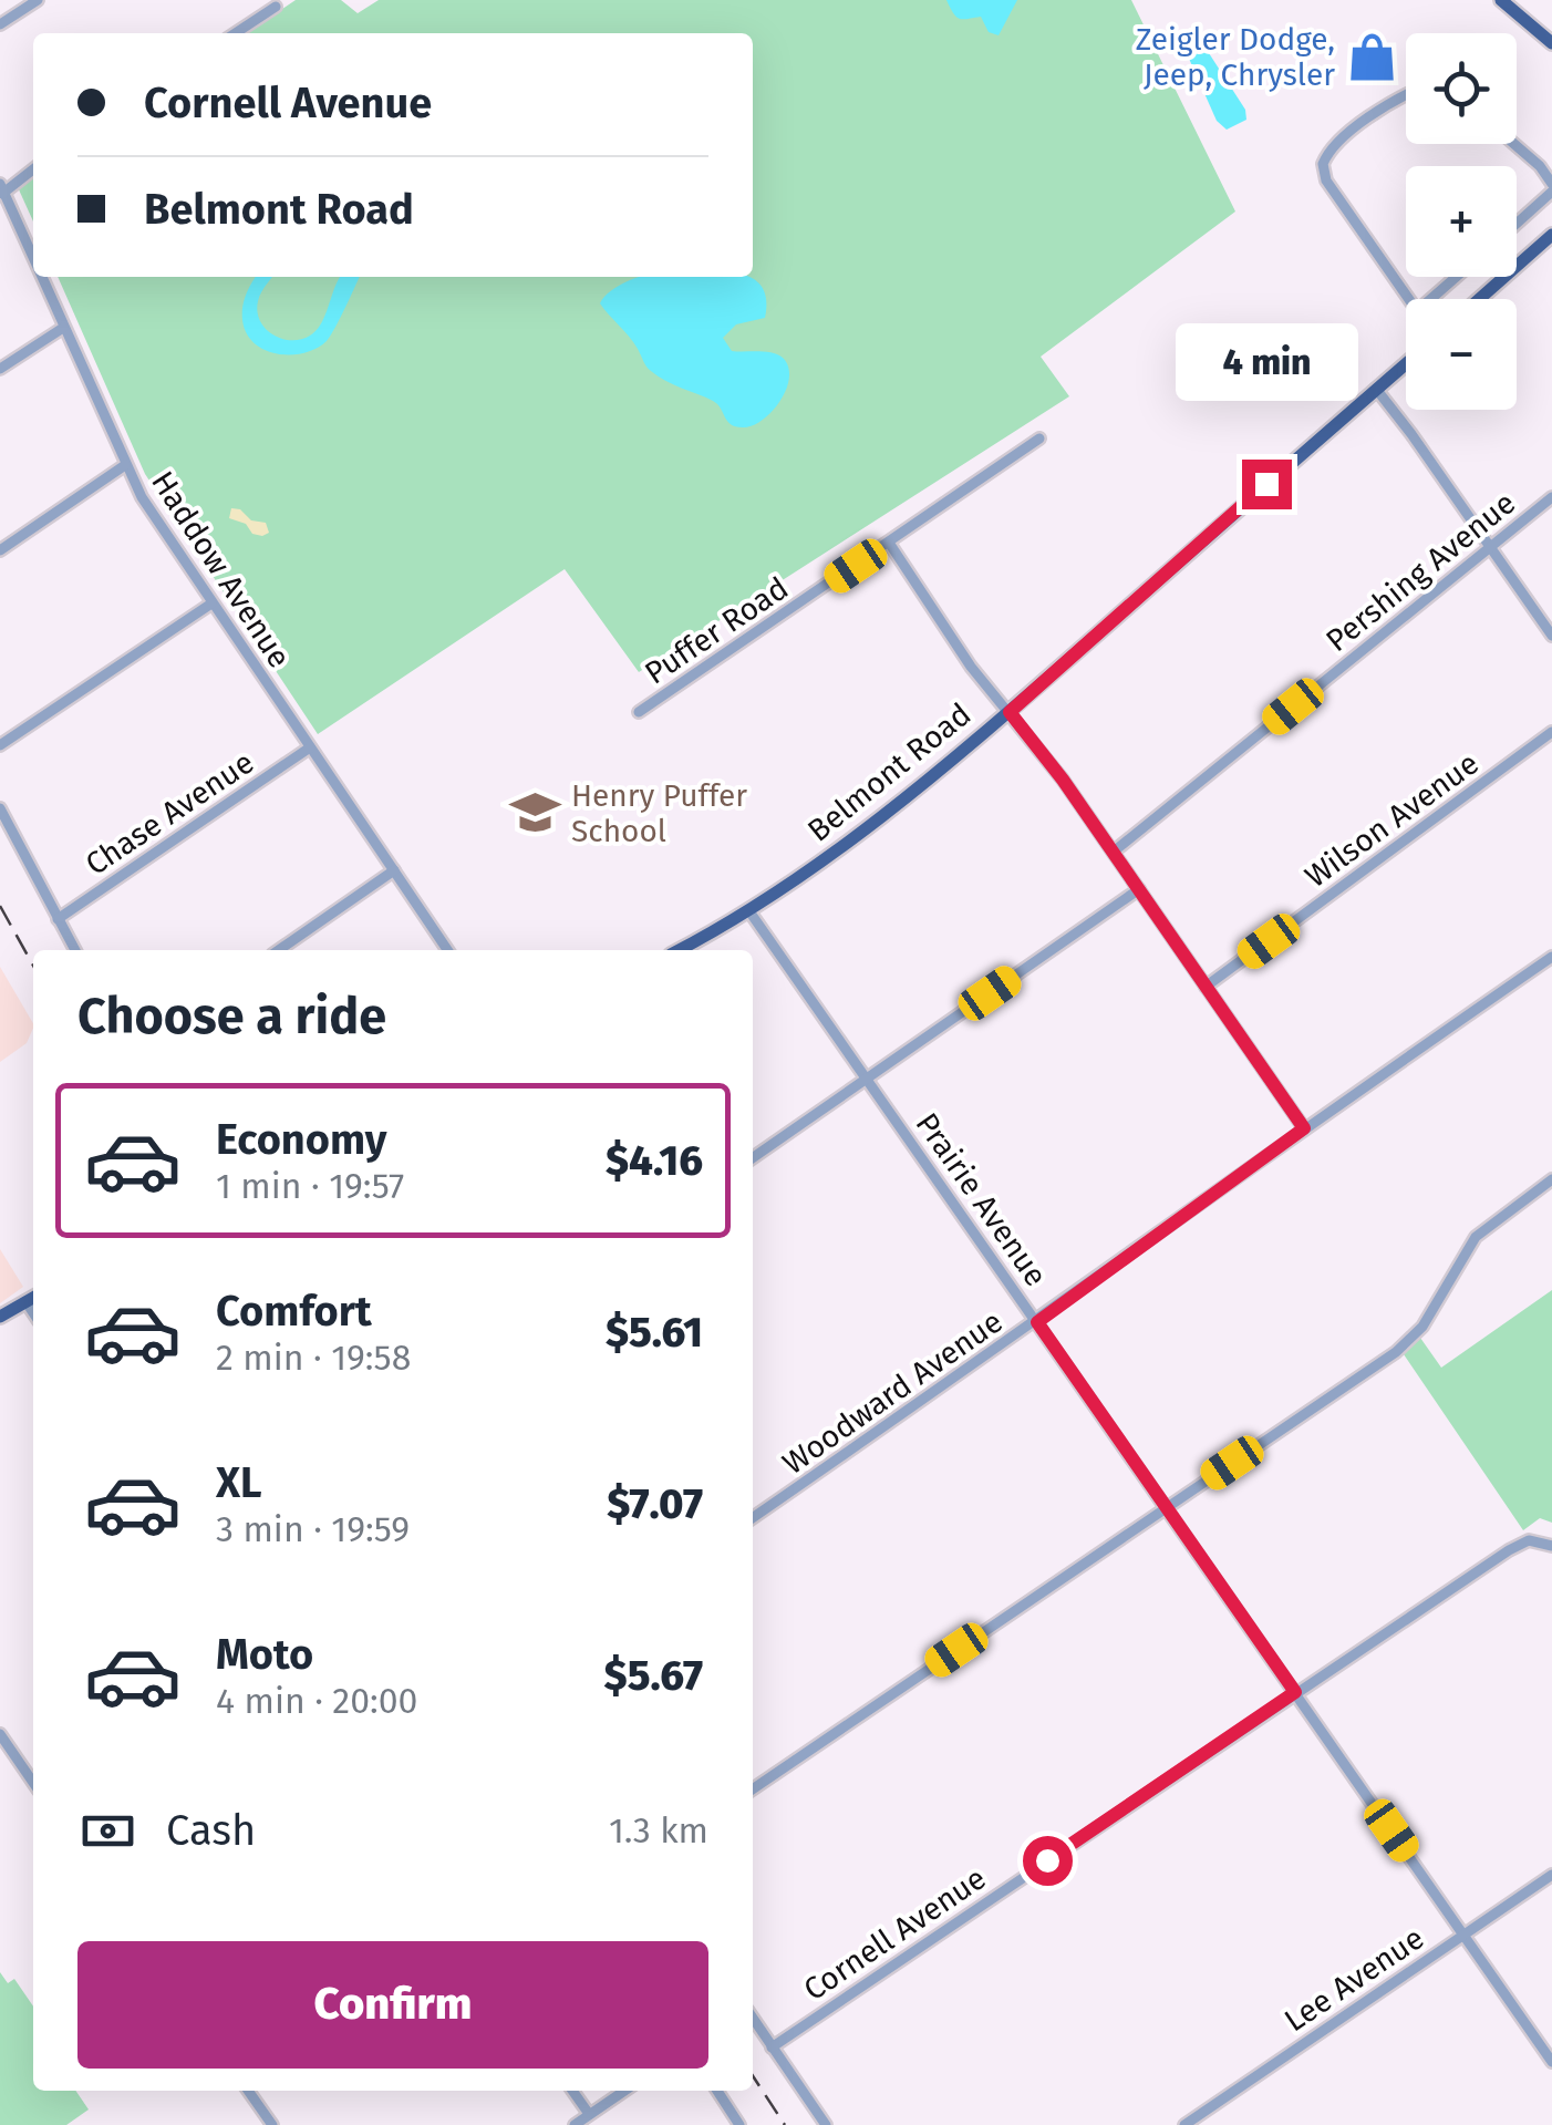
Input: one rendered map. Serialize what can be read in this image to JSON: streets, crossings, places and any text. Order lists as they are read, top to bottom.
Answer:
{
  "streets": {
    "main road": ["Belmont Road"],
    "street": [
      "Haddow Avenue",
      "Pershing Avenue",
      "Puffer Road",
      "Chase Avenue",
      "Wilson Avenue",
      "Prairie Avenue",
      "Woodward Avenue",
      "Cornell Avenue",
      "Lee Avenue"
    ]
  },
  "crossings": [
    ["Haddow Avenue", "Chase Avenue"],
    ["Belmont Road", "Prairie Avenue"],
    ["Prairie Avenue", "Woodward Avenue"],
    ["Prairie Avenue", "Cornell Avenue"],
    ["Prairie Avenue", "Lee Avenue"]
  ],
  "places": {
    "shop": ["Zeigler Dodge, Jeep, Chrysler"],
    "school or university": ["Henry Puffer School"]
  },
  "page": {
    "map_buttons": ["+", "−"],
    "banner": ["Cornell Avenue", "Belmont Road"],
    "bubble": "4 min",
    "heading": "Choose a ride",
    "list": [
      {
        "name": "Economy",
        "note": "1 min · 19:57",
        "value": "$4.16"
      },
      {
        "name": "Comfort",
        "note": "2 min · 19:58",
        "value": "$5.61"
      },
      {
        "name": "XL",
        "note": "3 min · 19:59",
        "value": "$7.07"
      },
      {
        "name": "Moto",
        "note": "4 min · 20:00",
        "value": "$5.67"
      }
    ],
    "pay": ["Cash", "1.3 km"],
    "buttons": "Confirm"
  }
}
